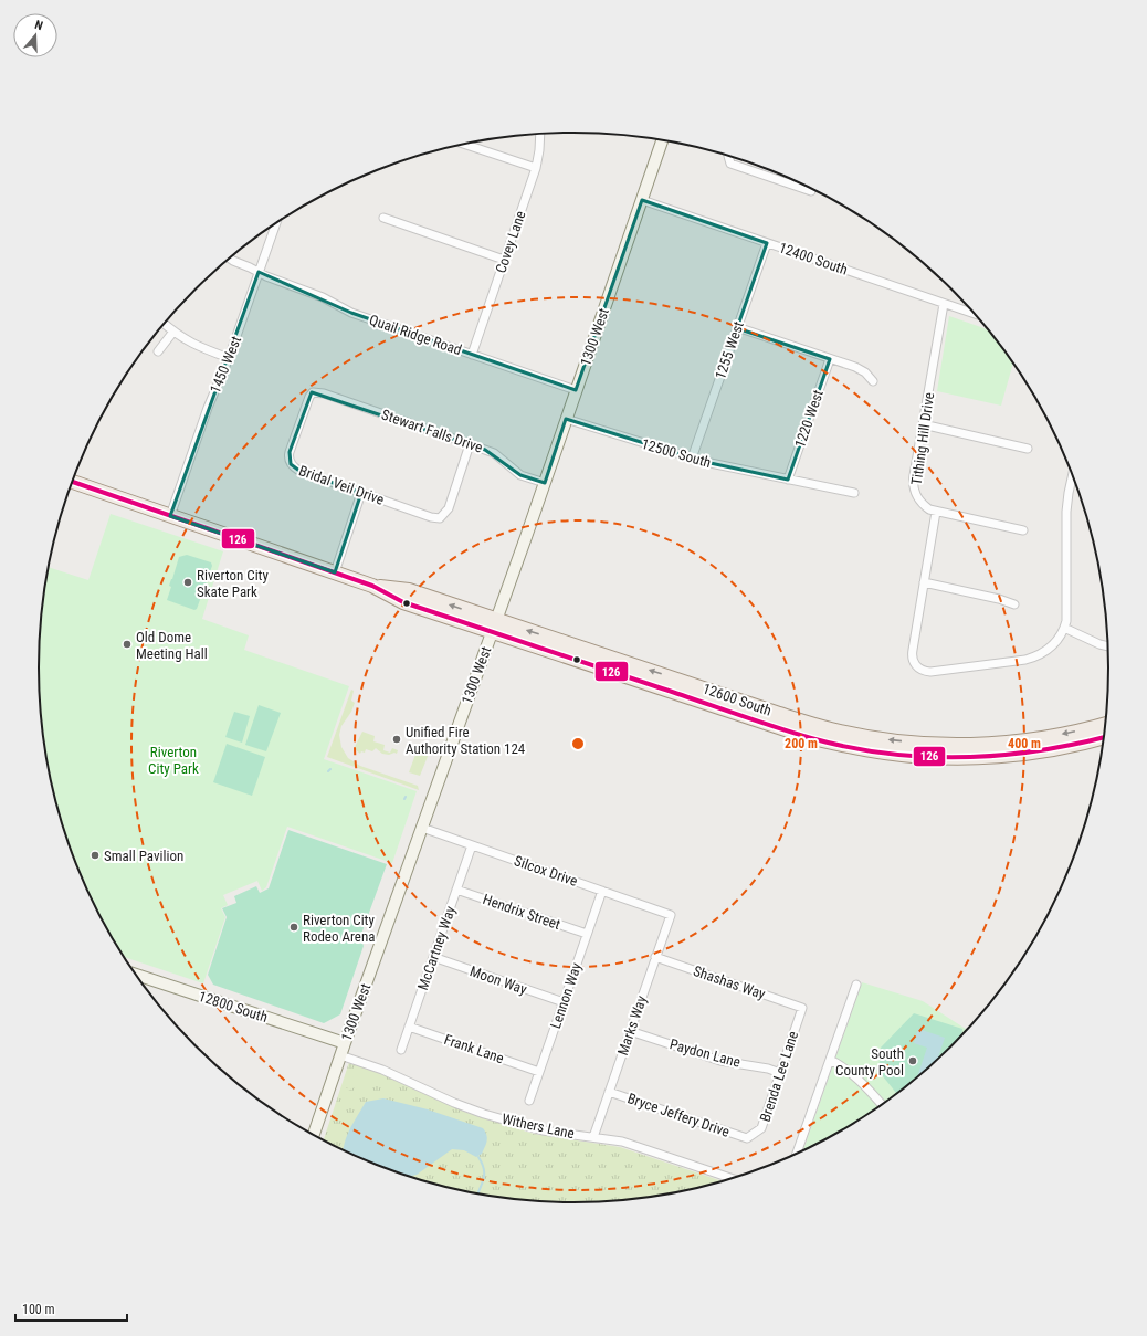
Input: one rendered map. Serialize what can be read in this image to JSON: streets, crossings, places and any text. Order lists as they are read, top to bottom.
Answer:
{
  "streets": {
    "main road": ["12600 South"],
    "street": [
      "Covey Lane",
      "12400 South",
      "Quail Ridge Road",
      "1300 West",
      "1255 West",
      "1450 West",
      "1220 West",
      "Stewart Falls Drive",
      "Tithing Hill Drive",
      "12500 South",
      "Bridal Veil Drive",
      "Silcox Drive",
      "Hendrix Street",
      "McCartney Way",
      "Moon Way",
      "Shashas Way",
      "Lennon Way",
      "12800 South",
      "Marks Way",
      "Frank Lane",
      "Paydon Lane",
      "Brenda Lee Lane",
      "Bryce Jeffery Drive",
      "Withers Lane"
    ]
  },
  "crossings": [
    ["Covey Lane", "Quail Ridge Road"],
    ["12400 South", "1300 West"],
    ["12400 South", "1255 West"],
    ["12400 South", "Tithing Hill Drive"],
    ["Quail Ridge Road", "1300 West"],
    ["Quail Ridge Road", "1450 West"],
    ["1300 West", "Stewart Falls Drive"],
    ["1300 West", "12500 South"],
    ["1300 West", "12600 South"],
    ["1300 West", "Silcox Drive"],
    ["1300 West", "12800 South"],
    ["1300 West", "Withers Lane"],
    ["1255 West", "12500 South"],
    ["1450 West", "12600 South"],
    ["1220 West", "12500 South"],
    ["Stewart Falls Drive", "Bridal Veil Drive"],
    ["Silcox Drive", "McCartney Way"],
    ["Silcox Drive", "Lennon Way"],
    ["Silcox Drive", "Marks Way"],
    ["Hendrix Street", "McCartney Way"],
    ["Hendrix Street", "Lennon Way"],
    ["McCartney Way", "Moon Way"],
    ["McCartney Way", "Frank Lane"],
    ["Moon Way", "Lennon Way"],
    ["Shashas Way", "Marks Way"],
    ["Shashas Way", "Brenda Lee Lane"],
    ["Lennon Way", "Frank Lane"],
    ["Marks Way", "Paydon Lane"],
    ["Marks Way", "Bryce Jeffery Drive"],
    ["Marks Way", "Withers Lane"],
    ["Paydon Lane", "Brenda Lee Lane"],
    ["Brenda Lee Lane", "Bryce Jeffery Drive"]
  ],
  "parks": ["Riverton City Park"],
  "places": [
    "Riverton City Skate Park",
    "Old Dome Meeting Hall",
    "Unified Fire Authority Station 124",
    "Small Pavilion",
    "Riverton City Rodeo Arena",
    "South County Pool"
  ],
  "lines": ["transit line 126"],
  "scale_bar": "100 m",
  "north": "top",
  "rings": ["200 m", "400 m"]
}
